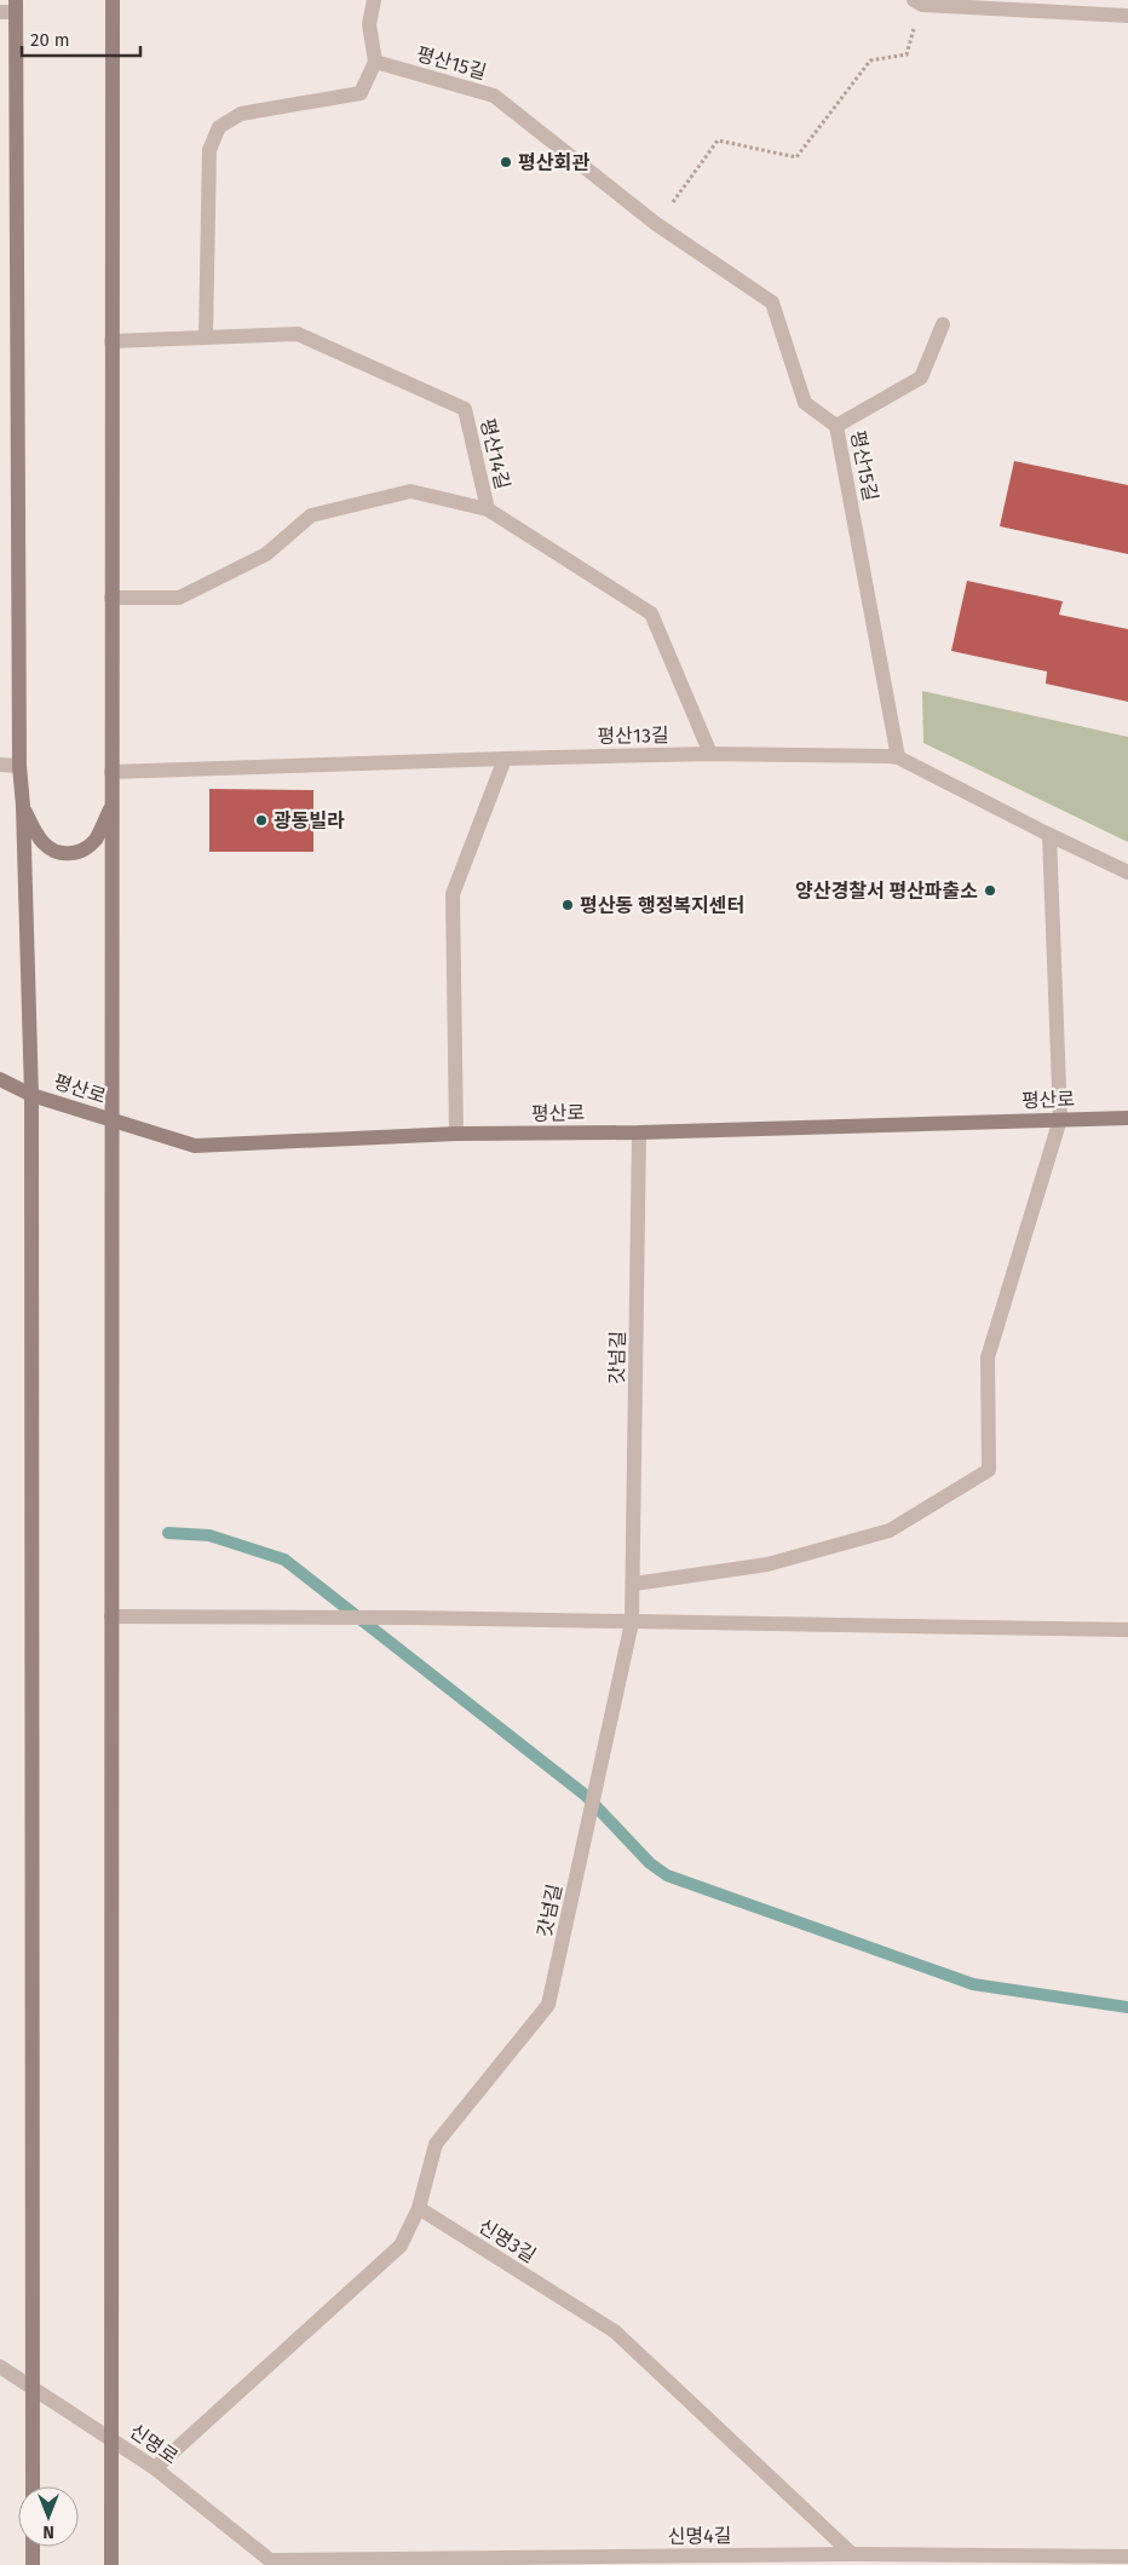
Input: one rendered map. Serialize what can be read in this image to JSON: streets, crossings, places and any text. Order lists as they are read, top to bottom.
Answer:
{
  "streets": {
    "main road": ["평산로"],
    "street": [
      "평산15길",
      "평산14길",
      "평산13길",
      "갓넘길",
      "신명3길",
      "신명로",
      "신명4길"
    ]
  },
  "crossings": [
    ["평산15길", "평산13길"],
    ["평산14길", "평산13길"],
    ["평산로", "갓넘길"],
    ["갓넘길", "신명3길"],
    ["신명3길", "신명4길"],
    ["신명로", "신명4길"]
  ],
  "places": [
    "평산회관",
    "광동빌라",
    "양산경찰서 평산파출소",
    "평산동 행정복지센터"
  ],
  "scale_bar": "20 m",
  "north": "bottom"
}
